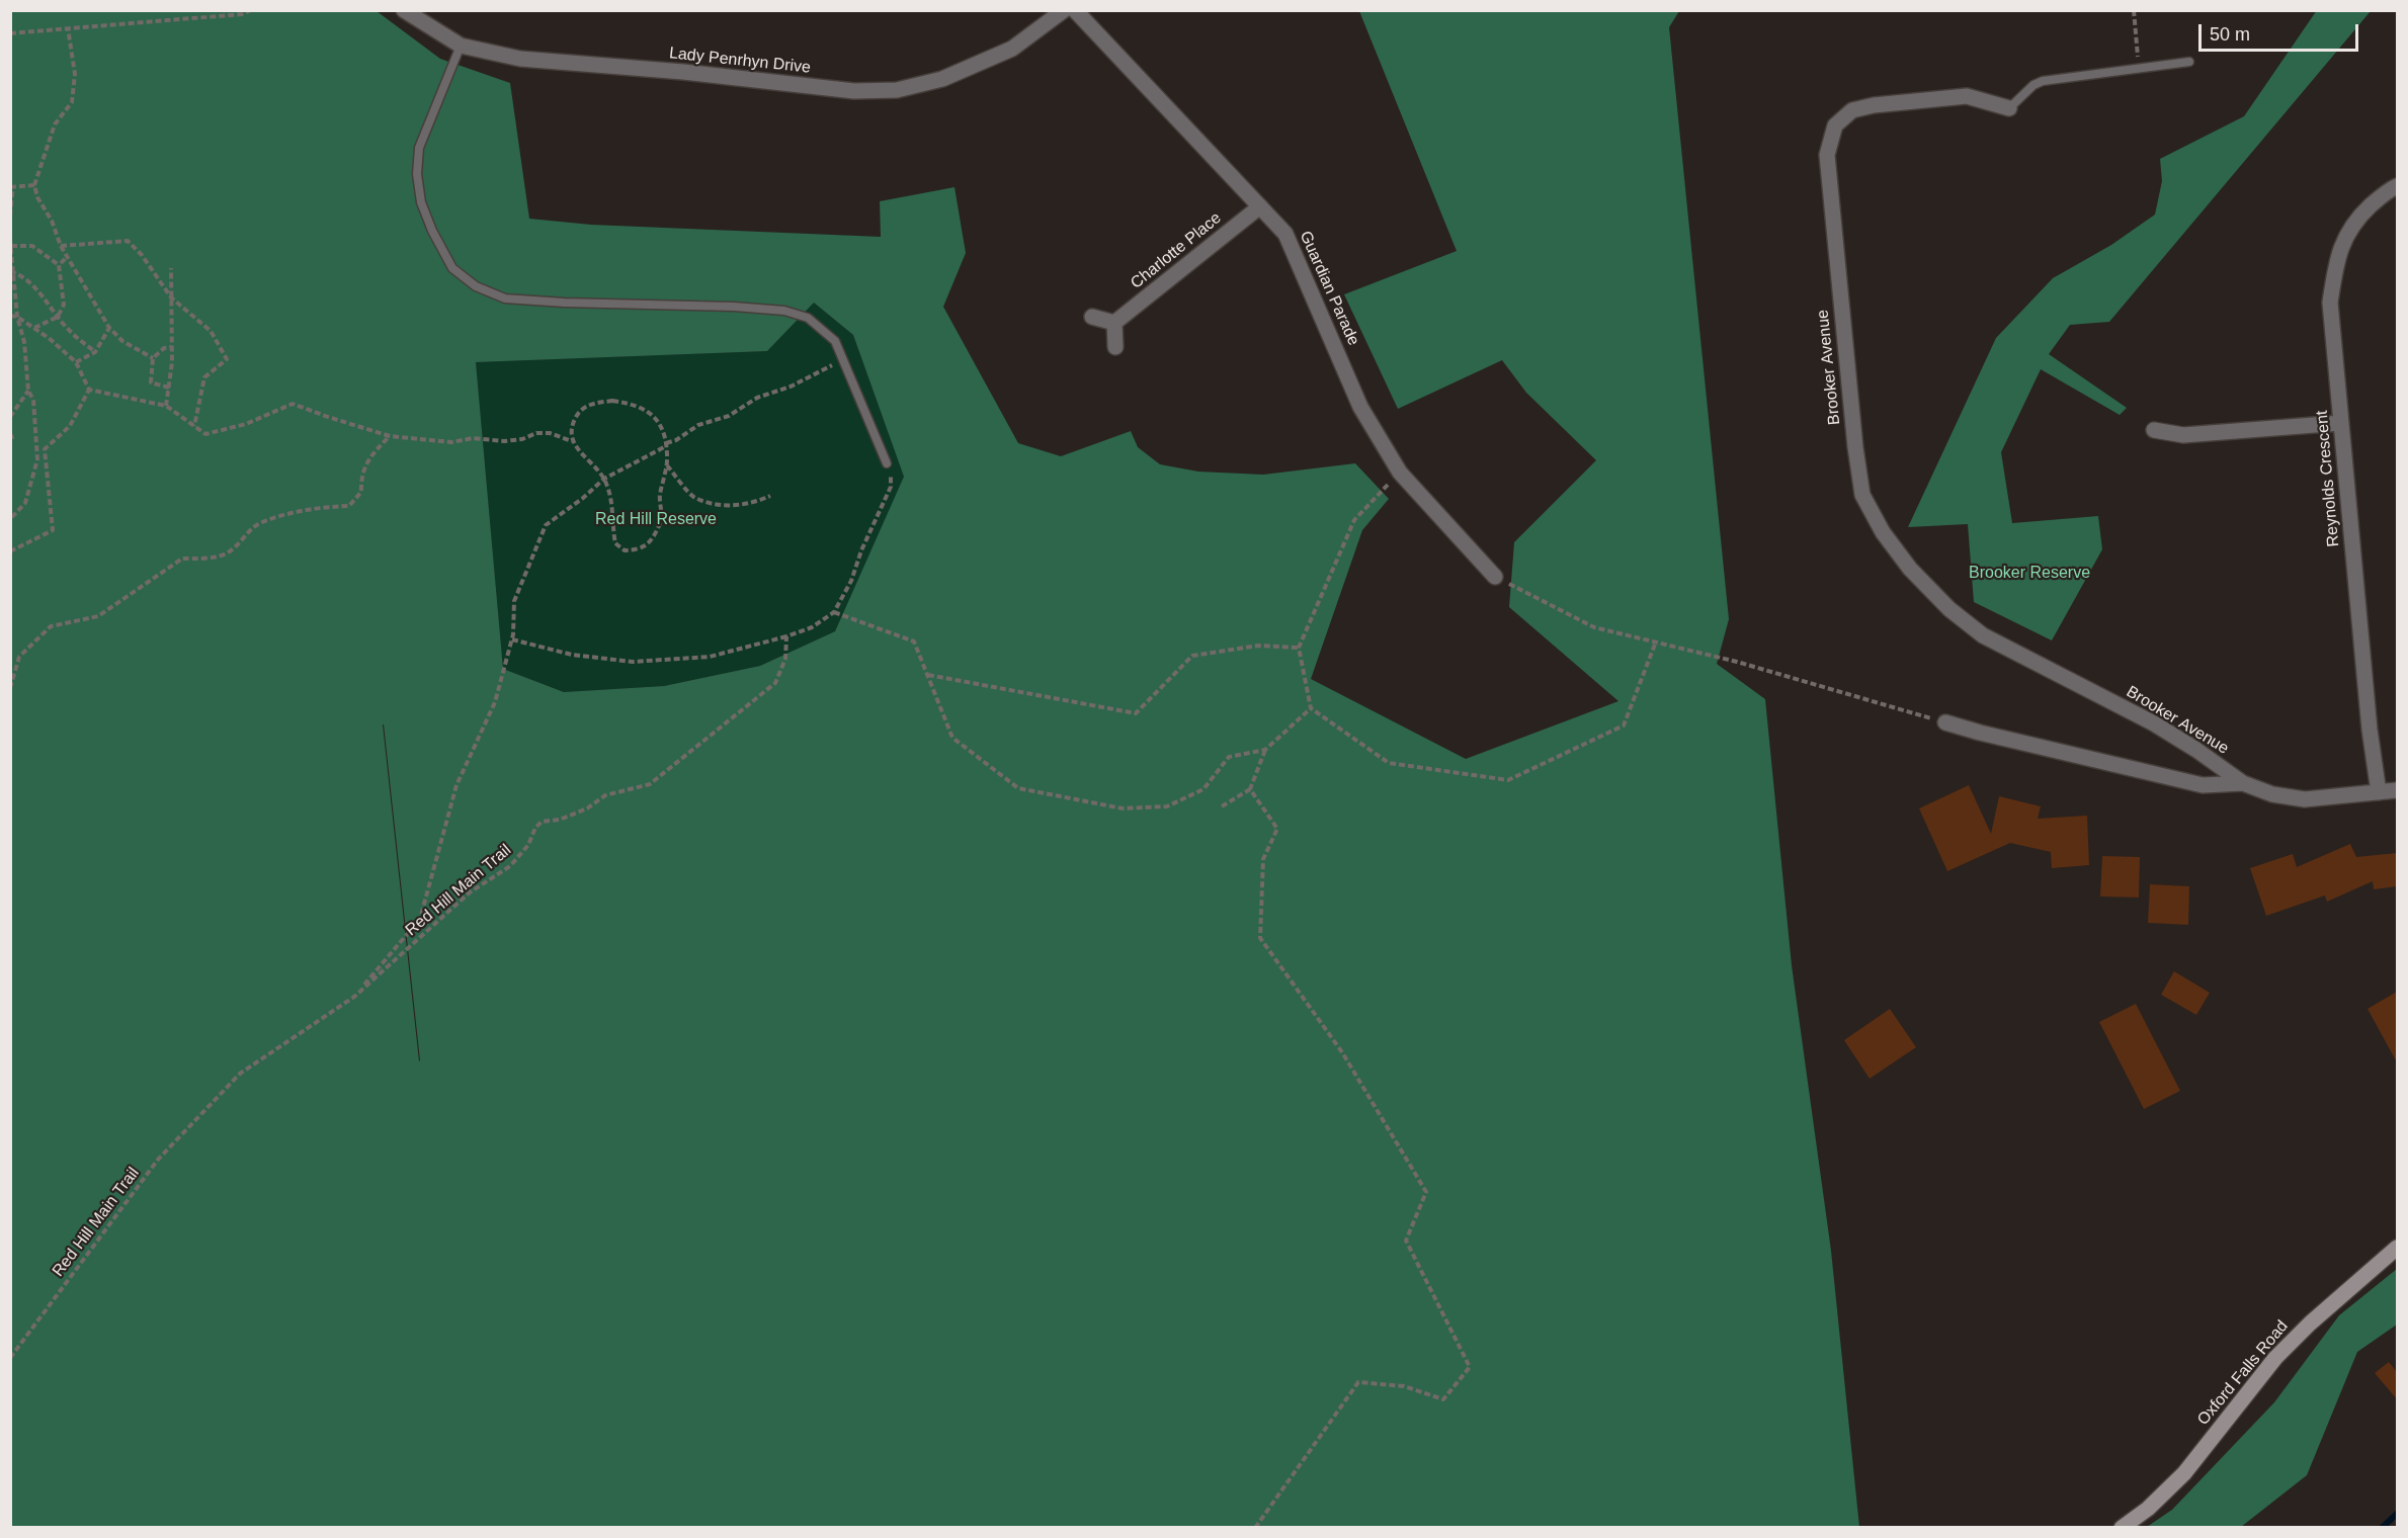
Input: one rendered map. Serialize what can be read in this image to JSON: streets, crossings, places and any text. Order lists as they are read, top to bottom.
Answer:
{
  "streets": {
    "street": [
      "Lady Penrhyn Drive",
      "Charlotte Place",
      "Guardian Parade",
      "Brooker Avenue",
      "Reynolds Crescent",
      "Oxford Falls Road"
    ],
    "path": ["Red Hill Main Trail"]
  },
  "crossings": [
    ["Charlotte Place", "Guardian Parade"],
    ["Brooker Avenue", "Reynolds Crescent"]
  ],
  "parks": ["Red Hill Reserve", "Brooker Reserve"],
  "scale_bar": "50 m"
}
